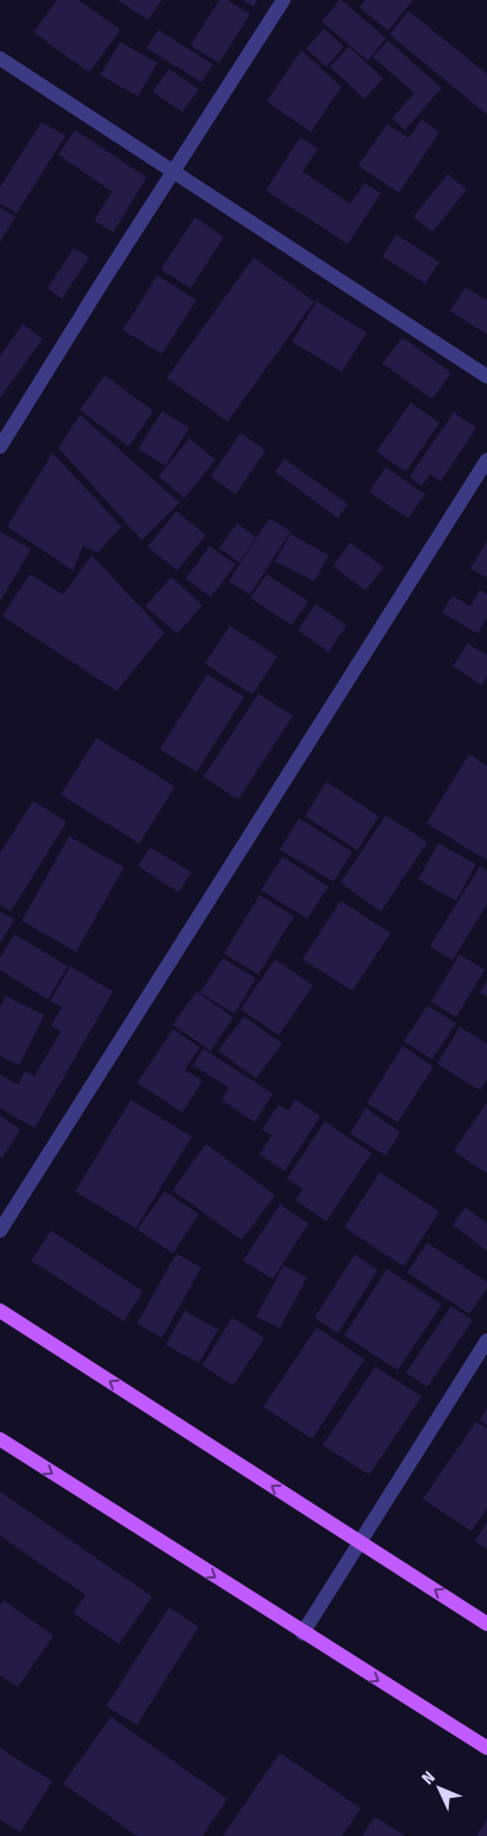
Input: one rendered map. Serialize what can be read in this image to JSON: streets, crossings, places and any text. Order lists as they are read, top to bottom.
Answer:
{
  "north": "top left"
}
